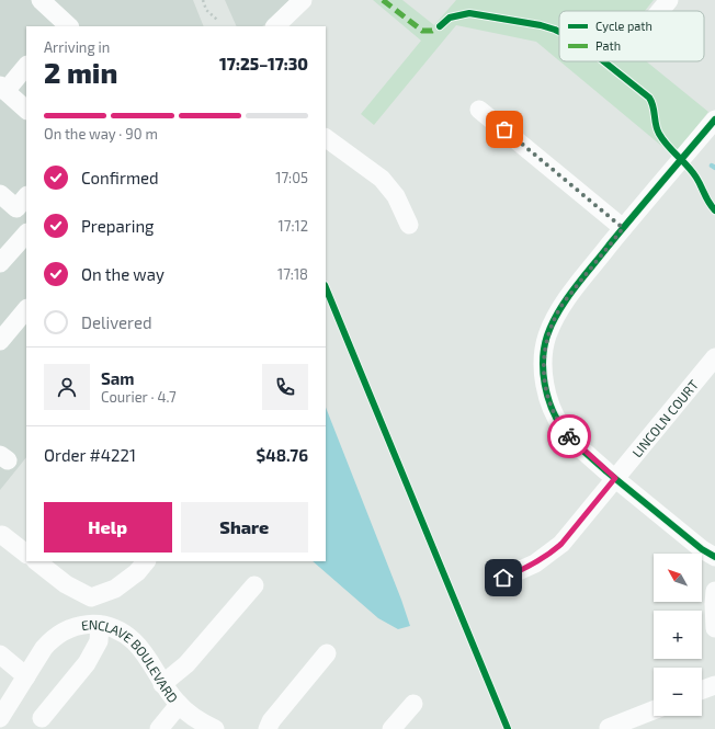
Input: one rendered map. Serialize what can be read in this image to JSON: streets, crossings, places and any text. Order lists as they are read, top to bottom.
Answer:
{
  "streets": {
    "street": ["LINCOLN COURT", "ENCLAVE BOULEVARD"]
  },
  "legend": ["Cycle path", "Path"],
  "north": "top left",
  "page": {
    "heading": ["2 min", "Arriving in", "17:25–17:30"],
    "panel": [
      "Sam",
      "Courier · 4.7",
      "Order #4221",
      "$48.76"
    ],
    "bar": "On the way · 90 m",
    "list": [
      ["Confirmed", "17:05"],
      ["Preparing", "17:12"],
      ["On the way", "17:18"],
      "Delivered"
    ],
    "buttons": ["Help", "Share"],
    "map_buttons": ["+", "−"]
  }
}
